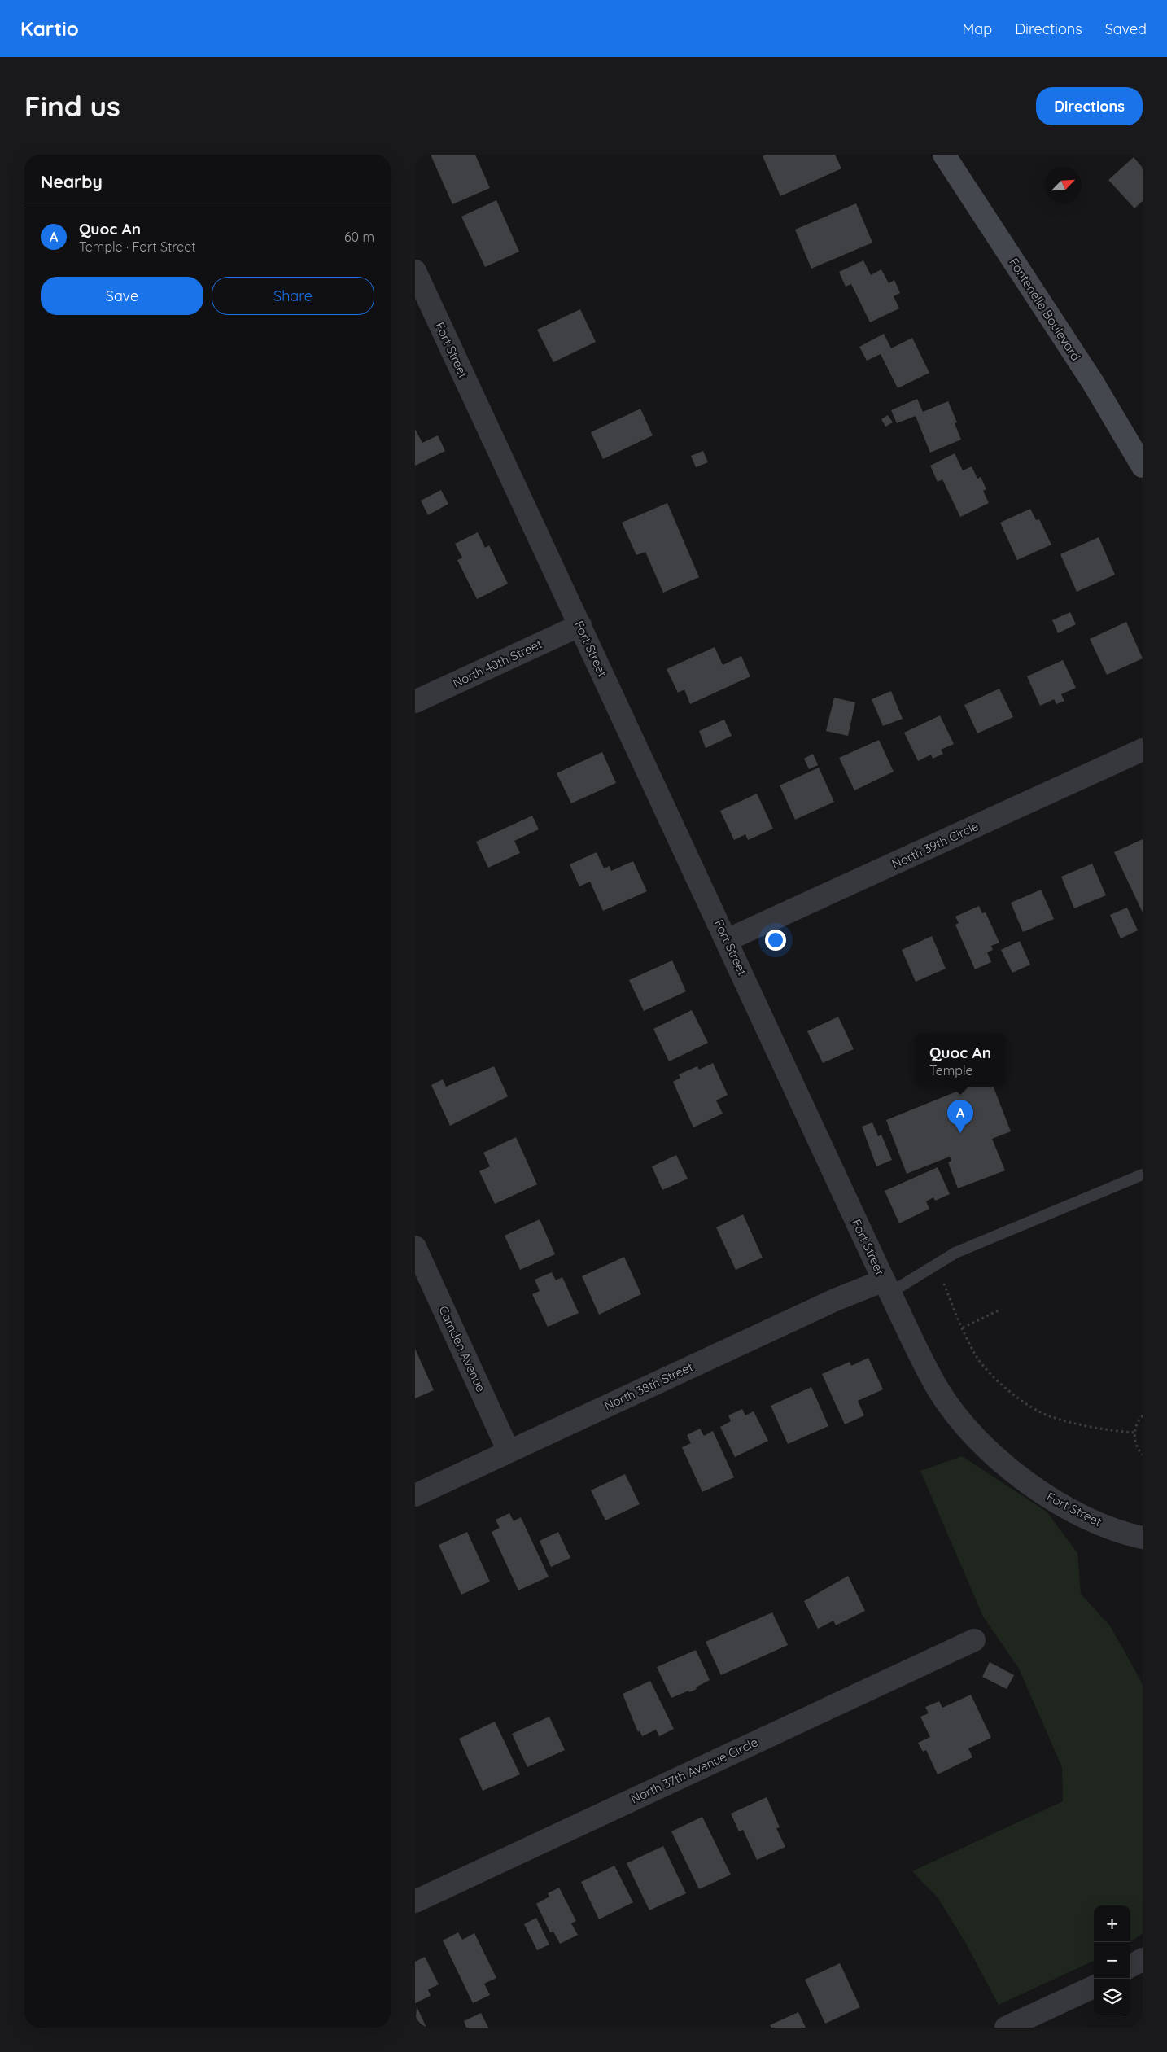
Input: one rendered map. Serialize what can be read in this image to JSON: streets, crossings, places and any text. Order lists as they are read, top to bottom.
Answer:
{
  "streets": {
    "main road": ["Fontenelle Boulevard"],
    "street": [
      "Fort Street",
      "North 40th Street",
      "North 39th Circle",
      "Camden Avenue",
      "North 38th Street",
      "North 37th Avenue Circle"
    ]
  },
  "crossings": [
    ["Fort Street", "North 40th Street"],
    ["Fort Street", "North 39th Circle"],
    ["Fort Street", "North 38th Street"],
    ["Camden Avenue", "North 38th Street"]
  ],
  "north": "top right",
  "page": {
    "header": "Kartio",
    "nav": ["Map", "Directions", "Saved"],
    "buttons": [
      "Directions",
      ["Save", "Share"]
    ],
    "title": "Find us",
    "heading": "Nearby",
    "list": [
      {
        "mark": "A",
        "name": "Quoc An",
        "note": "Temple · Fort Street",
        "value": "60 m"
      }
    ],
    "popup": ["Quoc An", "Temple"],
    "pins": "A",
    "map_buttons": ["+", "−"]
  }
}
